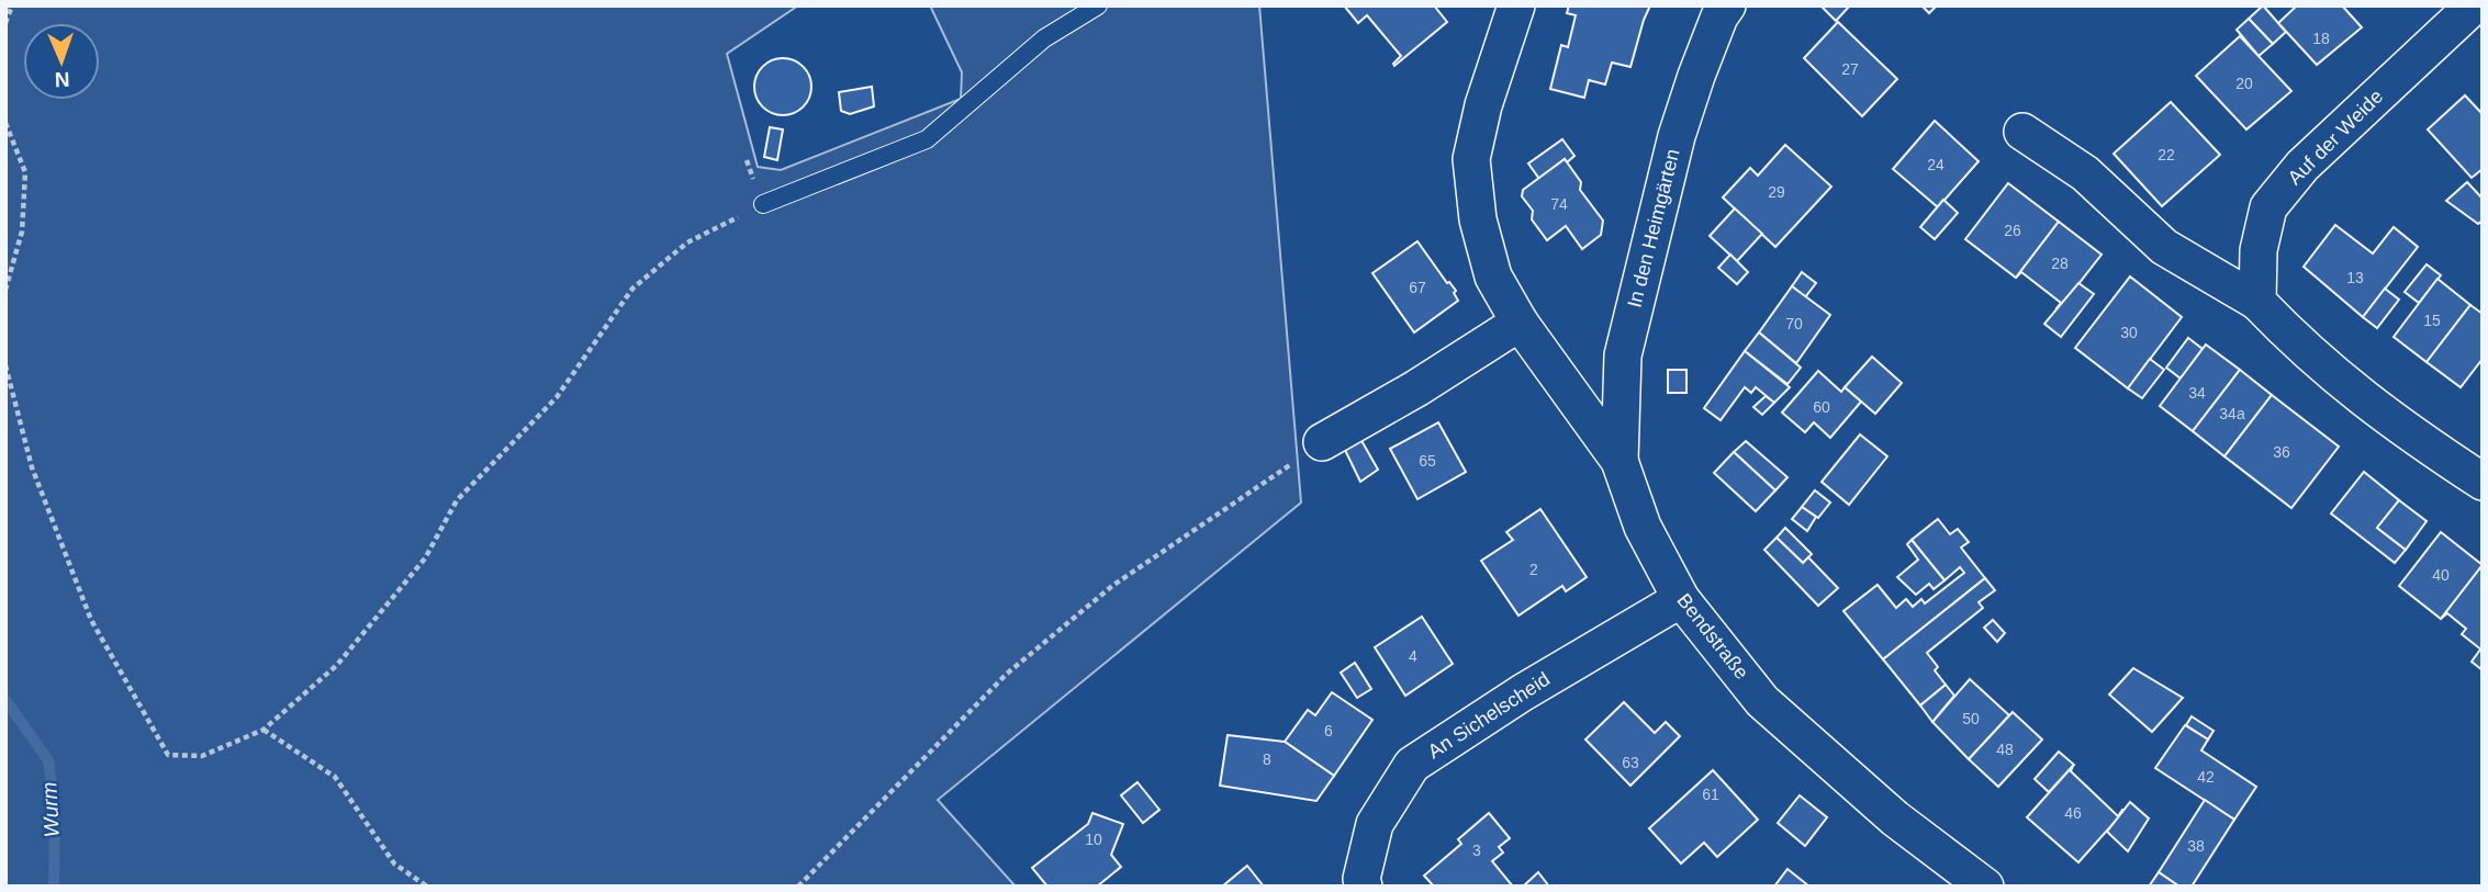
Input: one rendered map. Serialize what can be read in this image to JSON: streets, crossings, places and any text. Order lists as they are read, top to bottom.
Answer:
{
  "streets": {
    "street": [
      "Auf der Weide",
      "In den Heimgärten",
      "Bendstraße",
      "An Sichelscheid"
    ]
  },
  "crossings": [
    ["In den Heimgärten", "Bendstraße"],
    ["Bendstraße", "An Sichelscheid"]
  ],
  "water": ["Wurm"],
  "house_numbers": [
    "18",
    "27",
    "20",
    "22",
    "24",
    "29",
    "74",
    "26",
    "28",
    "13",
    "67",
    "15",
    "70",
    "30",
    "34",
    "60",
    "34a",
    "36",
    "65",
    "2",
    "40",
    "4",
    "50",
    "6",
    "48",
    "8",
    "63",
    "42",
    "61",
    "46",
    "10",
    "38",
    "3"
  ],
  "north": "bottom"
}
